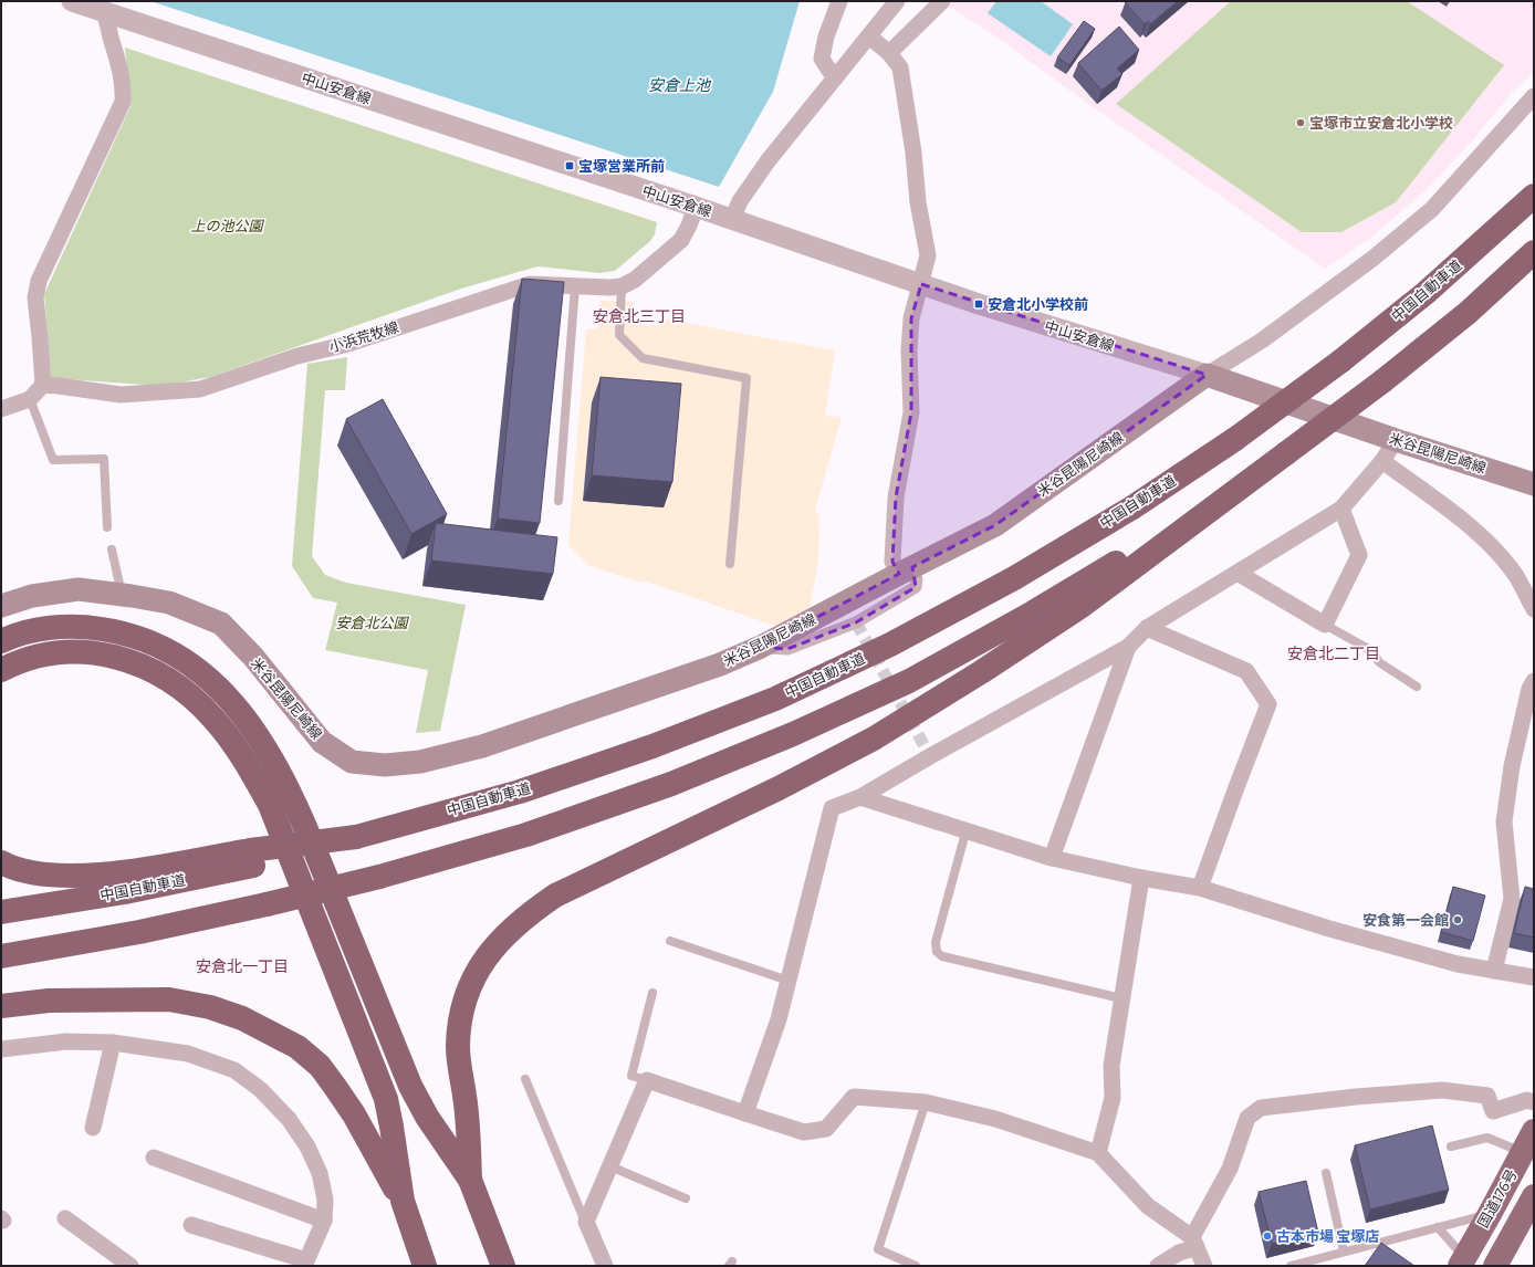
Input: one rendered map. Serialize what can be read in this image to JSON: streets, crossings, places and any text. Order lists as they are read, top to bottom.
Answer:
{
  "streets": {
    "highway": ["中国自動車道", "国道176号"],
    "main road": ["米谷昆陽尼崎線"],
    "street": ["中山安倉線", "小浜荒牧線"]
  },
  "crossings": [
    ["中山安倉線", "小浜荒牧線"],
    ["中山安倉線", "米谷昆陽尼崎線"]
  ],
  "districts": ["安倉北三丁目", "安倉北二丁目", "安倉北一丁目"],
  "water": ["安倉上池"],
  "parks": ["上の池公園", "安倉北公園"],
  "places": {
    "other": ["宝塚市立安倉北小学校", "安食第一会館", "古本市場 宝塚店"],
    "transit": ["宝塚営業所前", "安倉北小学校前"]
  }
}
